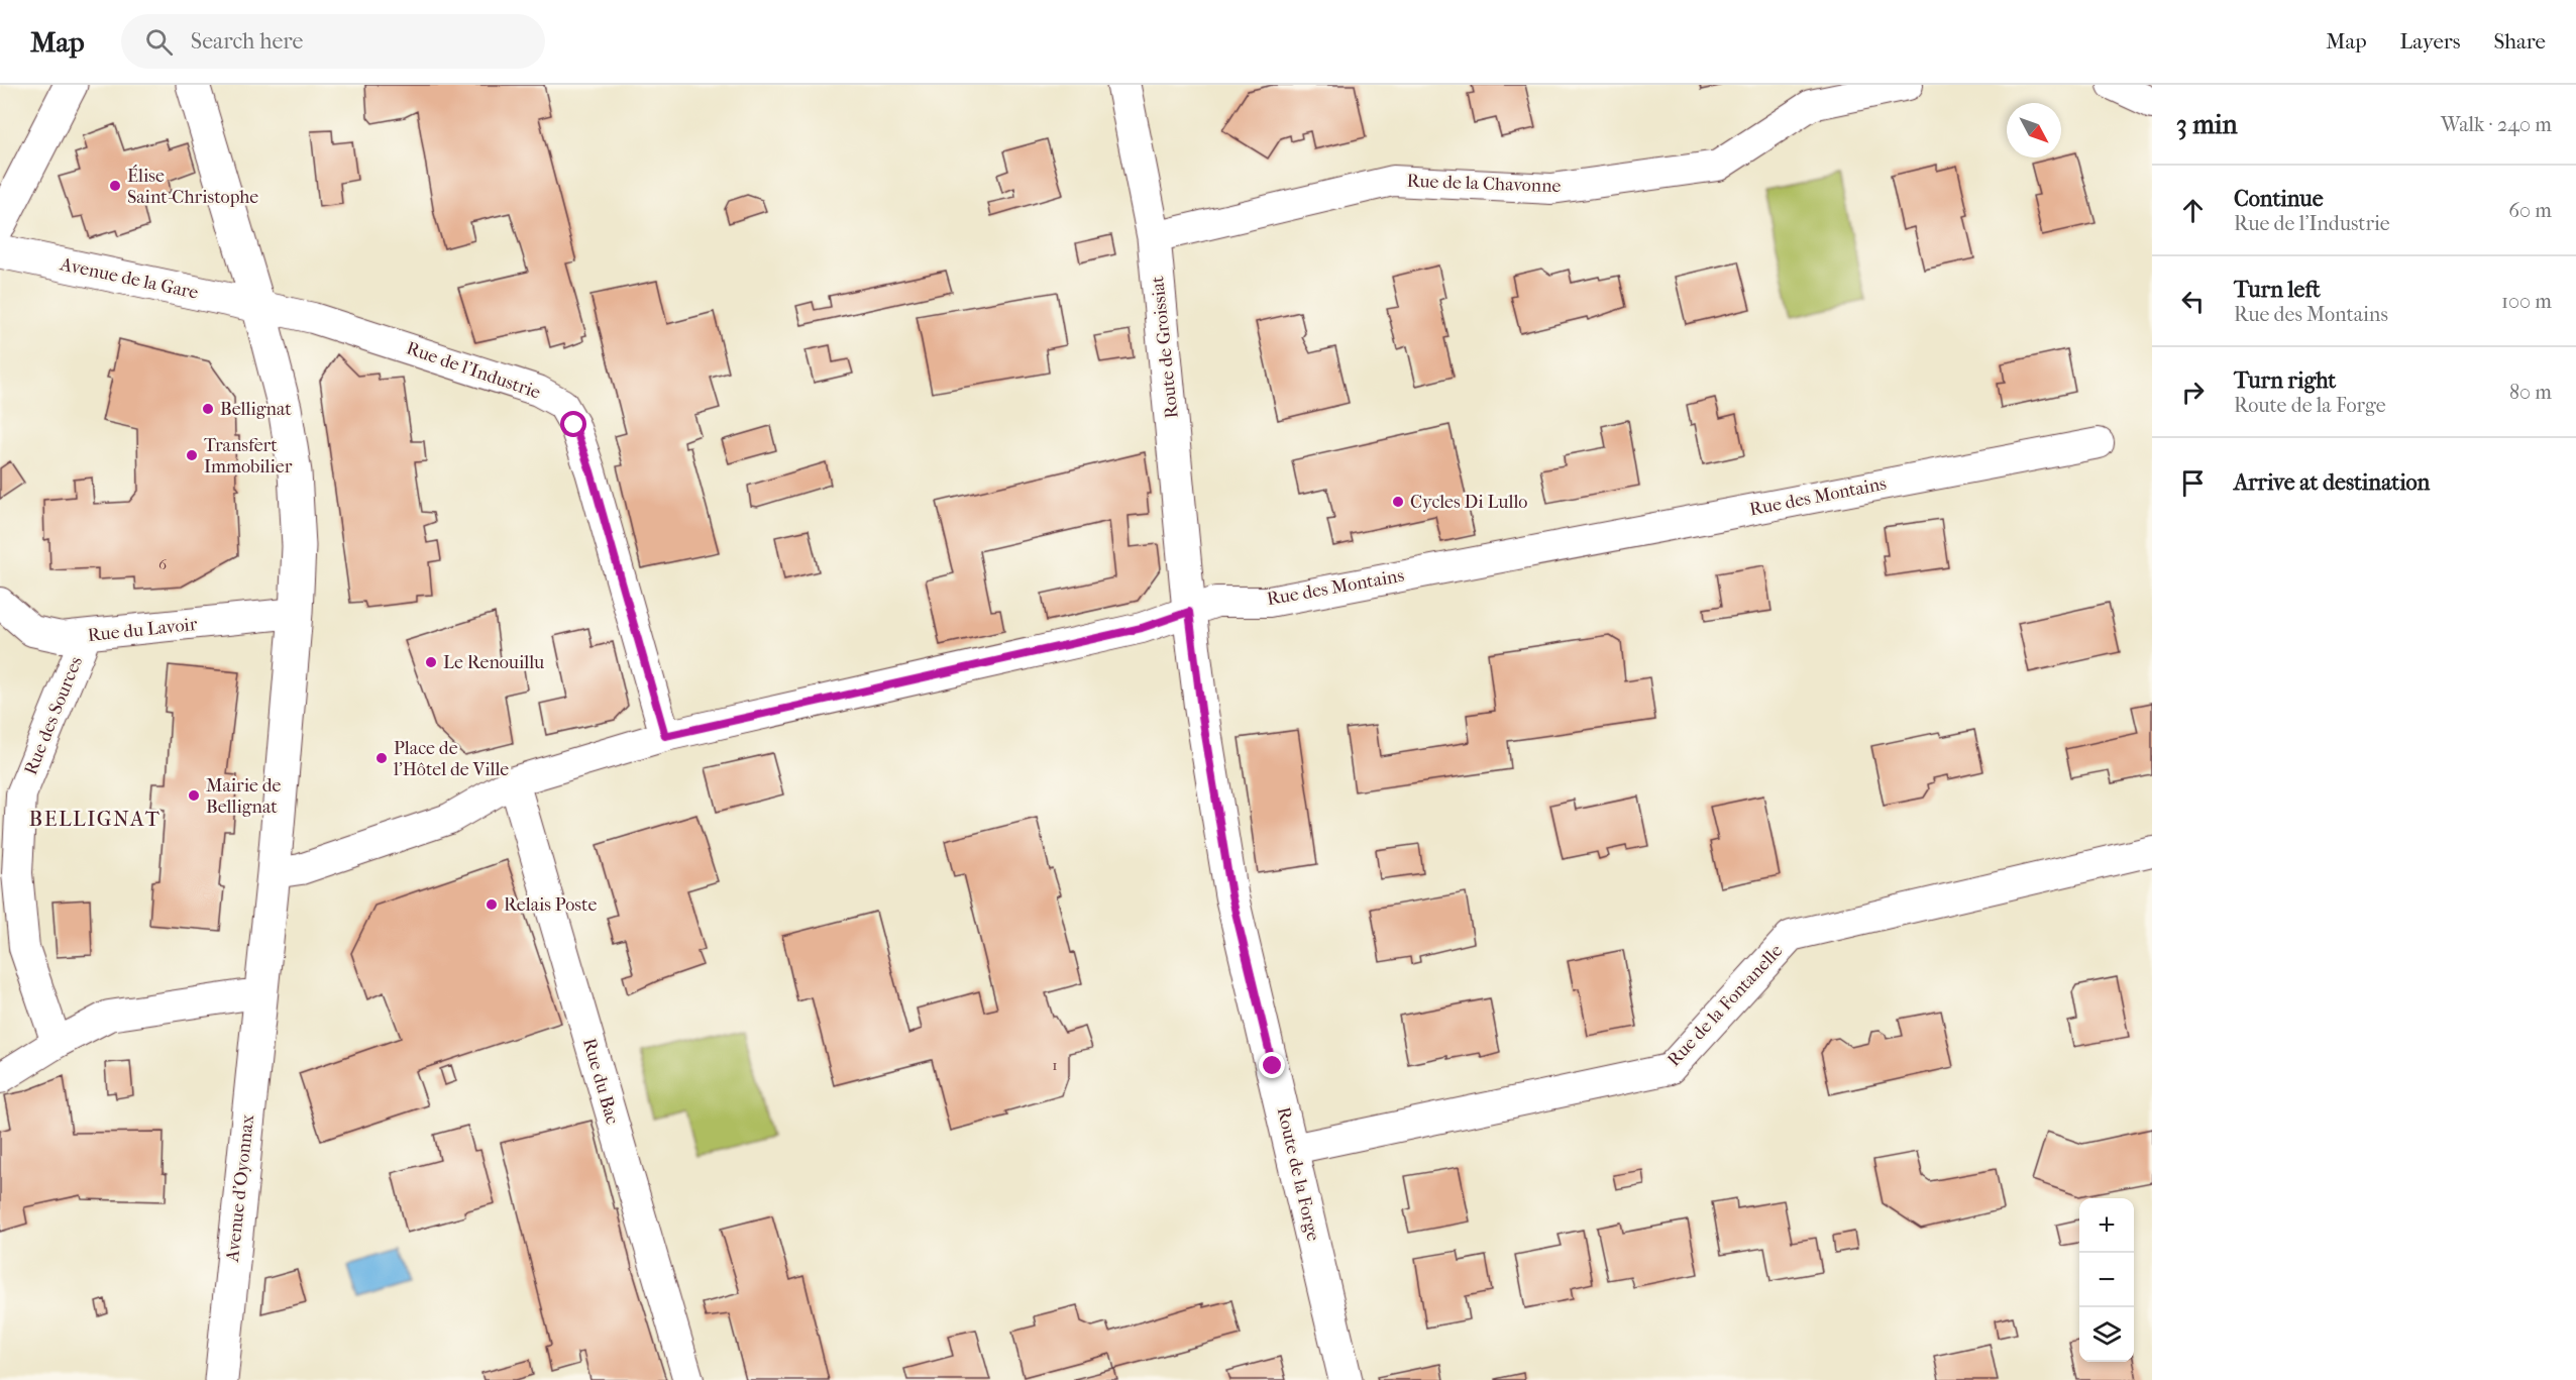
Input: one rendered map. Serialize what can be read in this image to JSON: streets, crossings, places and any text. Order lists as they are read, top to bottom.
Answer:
{
  "streets": {
    "main road": [
      "Avenue de la Gare",
      "Route de Groissiat",
      "Route de la Forge",
      "Avenue d'Oyonnax"
    ],
    "street": [
      "Rue de la Chavonne",
      "Rue de l'Industrie",
      "Rue des Montains",
      "Rue du Lavoir",
      "Rue des Sources",
      "Rue de la Fontanelle",
      "Rue du Bac"
    ]
  },
  "crossings": [
    ["Rue de la Chavonne", "Route de Groissiat"],
    ["Avenue de la Gare", "Rue de l'Industrie"],
    ["Route de Groissiat", "Rue des Montains"],
    ["Route de Groissiat", "Route de la Forge"],
    ["Rue de l'Industrie", "Rue des Montains"],
    ["Rue des Montains", "Rue du Bac"],
    ["Rue des Montains", "Route de la Forge"],
    ["Rue du Lavoir", "Rue des Sources"],
    ["Rue de la Fontanelle", "Route de la Forge"]
  ],
  "districts": ["BELLIGNAT"],
  "places": [
    "Élise Saint-Christophe",
    "Bellignat",
    "Transfert Immobilier",
    "Cycles Di Lullo",
    "Le Renouillu",
    "Place de l'Hôtel de Ville",
    "Mairie de Bellignat",
    "Relais Poste"
  ],
  "house_numbers": ["6", "1"],
  "north": "bottom right",
  "page": {
    "header": "Map",
    "search": "Search here",
    "nav": ["Map", "Layers", "Share"],
    "heading": ["3 min", "Walk · 240 m"],
    "list": [
      ["Continue", "Rue de l'Industrie", "60 m"],
      ["Turn left", "Rue des Montains", "100 m"],
      ["Turn right", "Route de la Forge", "80 m"],
      "Arrive at destination"
    ],
    "map_buttons": ["+", "−"]
  }
}
